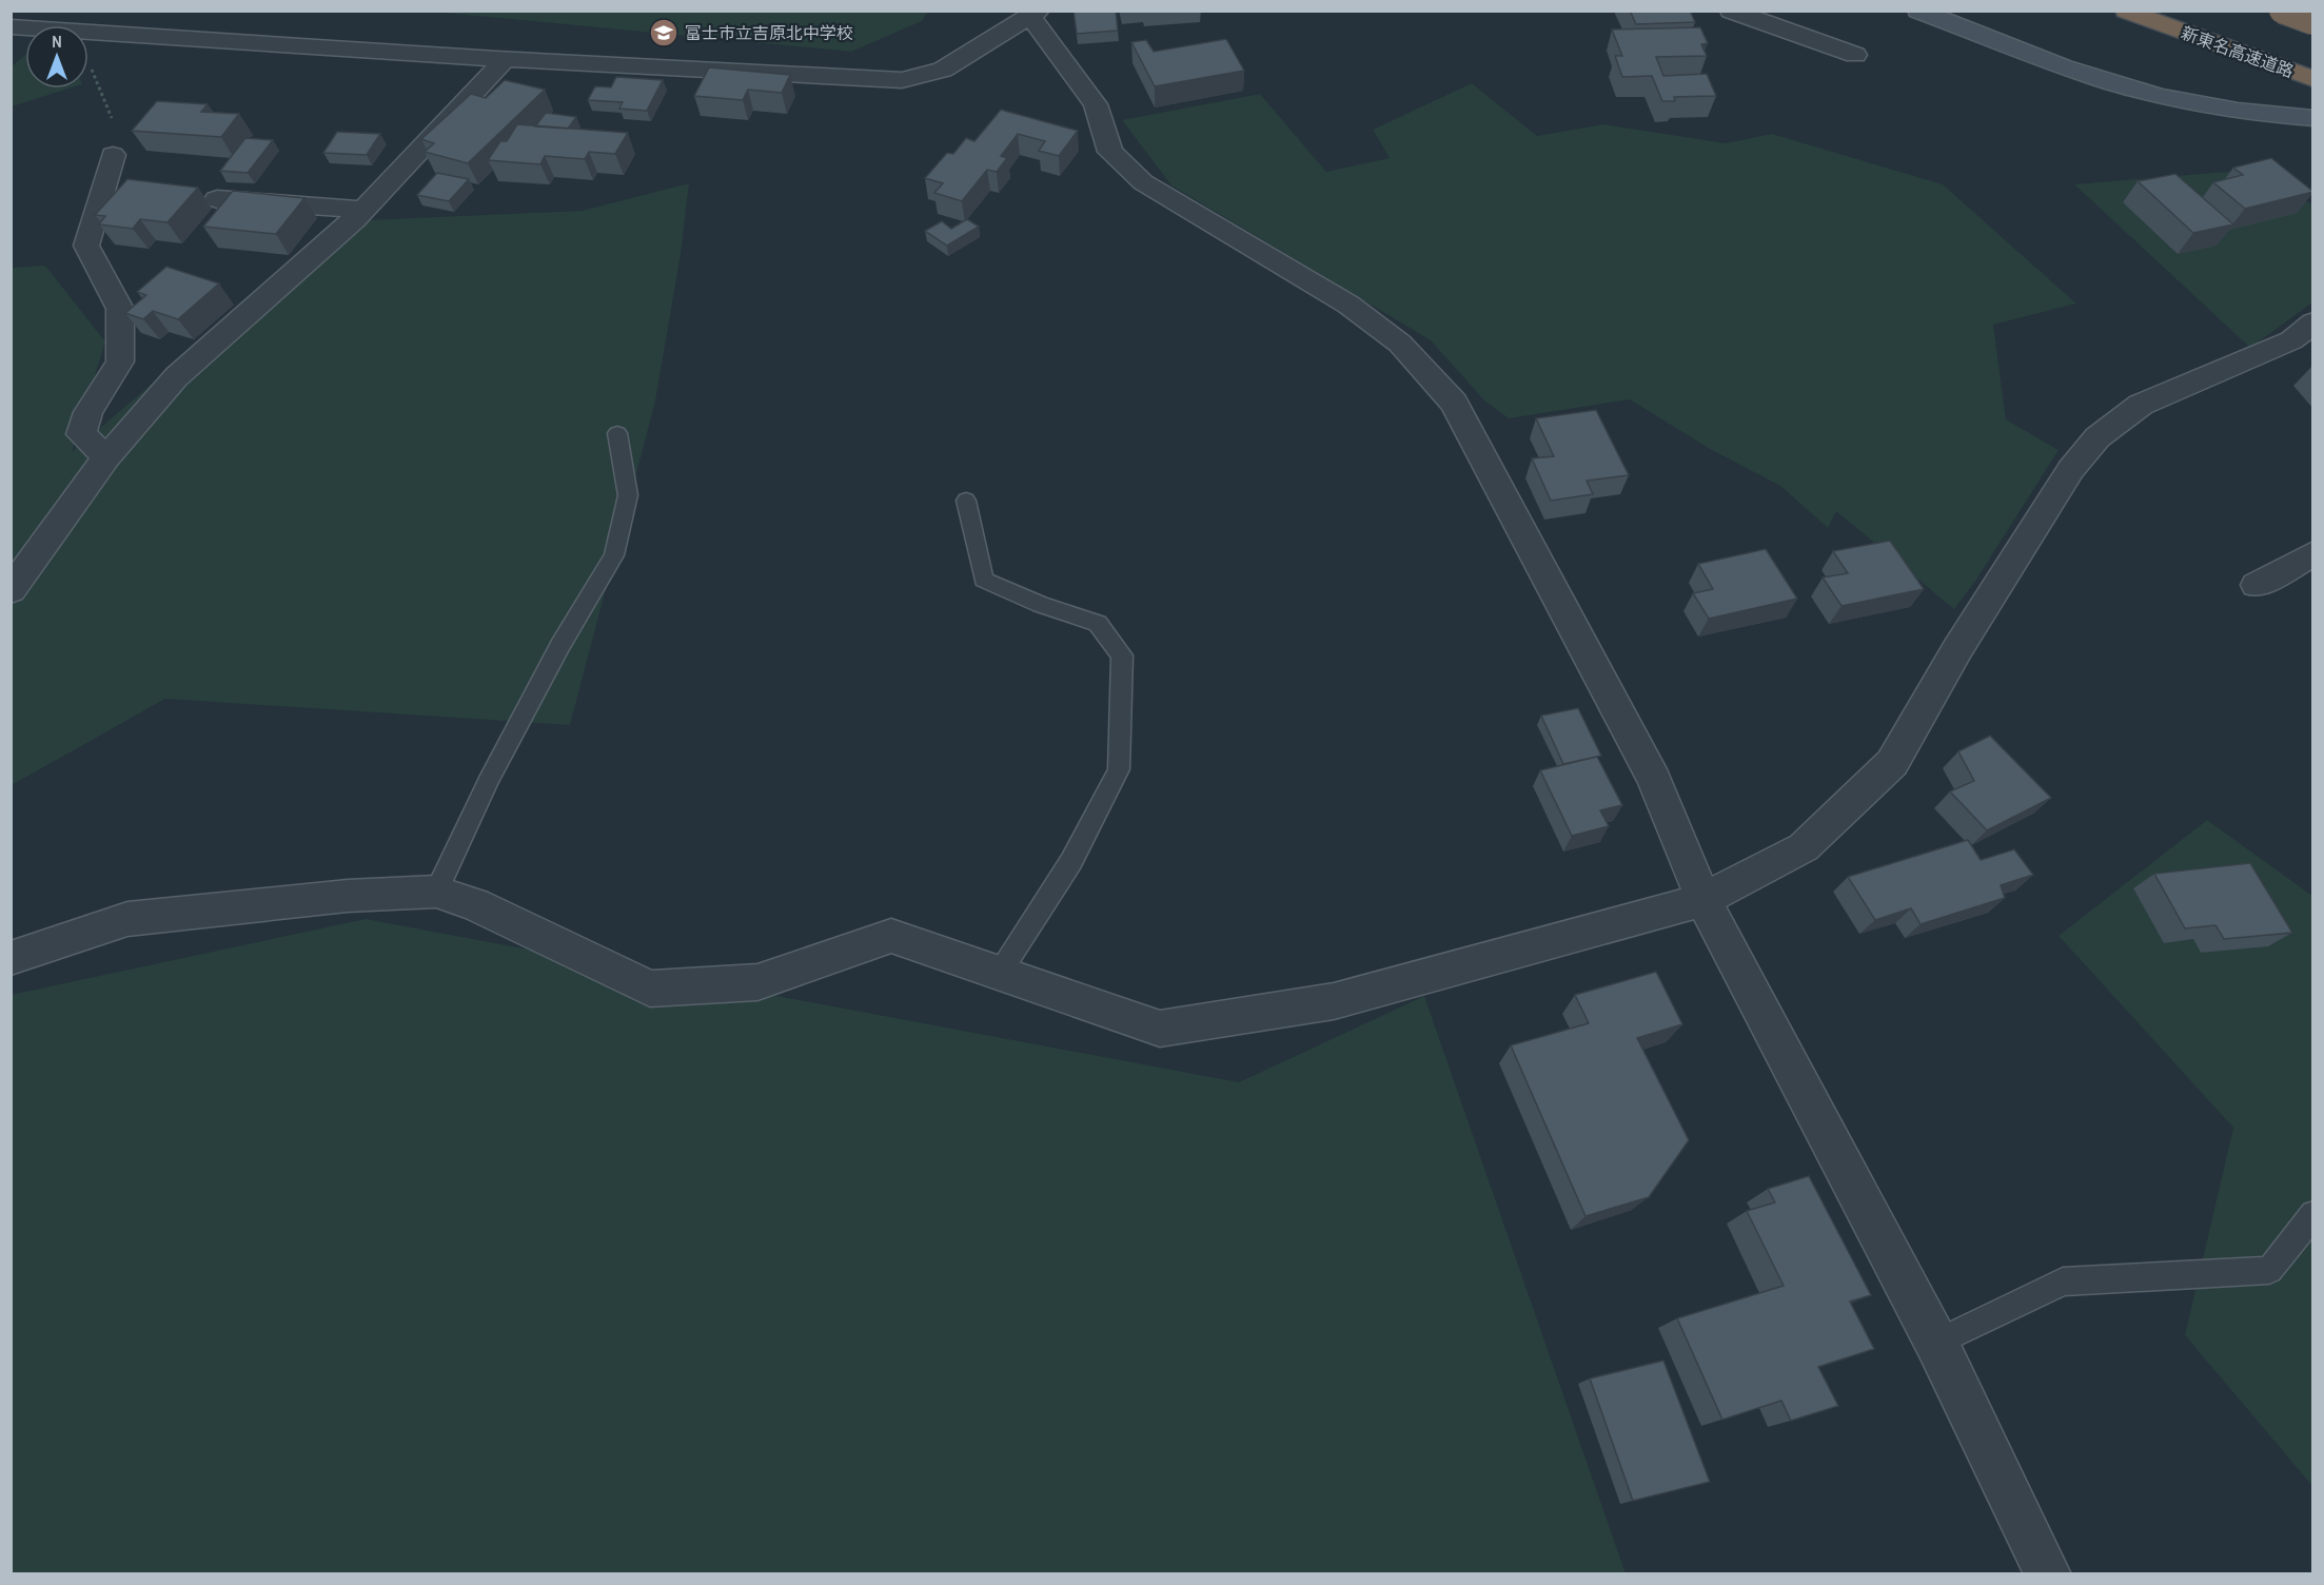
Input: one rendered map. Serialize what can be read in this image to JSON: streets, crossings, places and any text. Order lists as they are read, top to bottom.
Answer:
{
  "streets": {
    "highway": ["新東名高速道路"]
  },
  "places": {
    "school or university": ["富士市立吉原北中学校"]
  },
  "north": "top"
}
